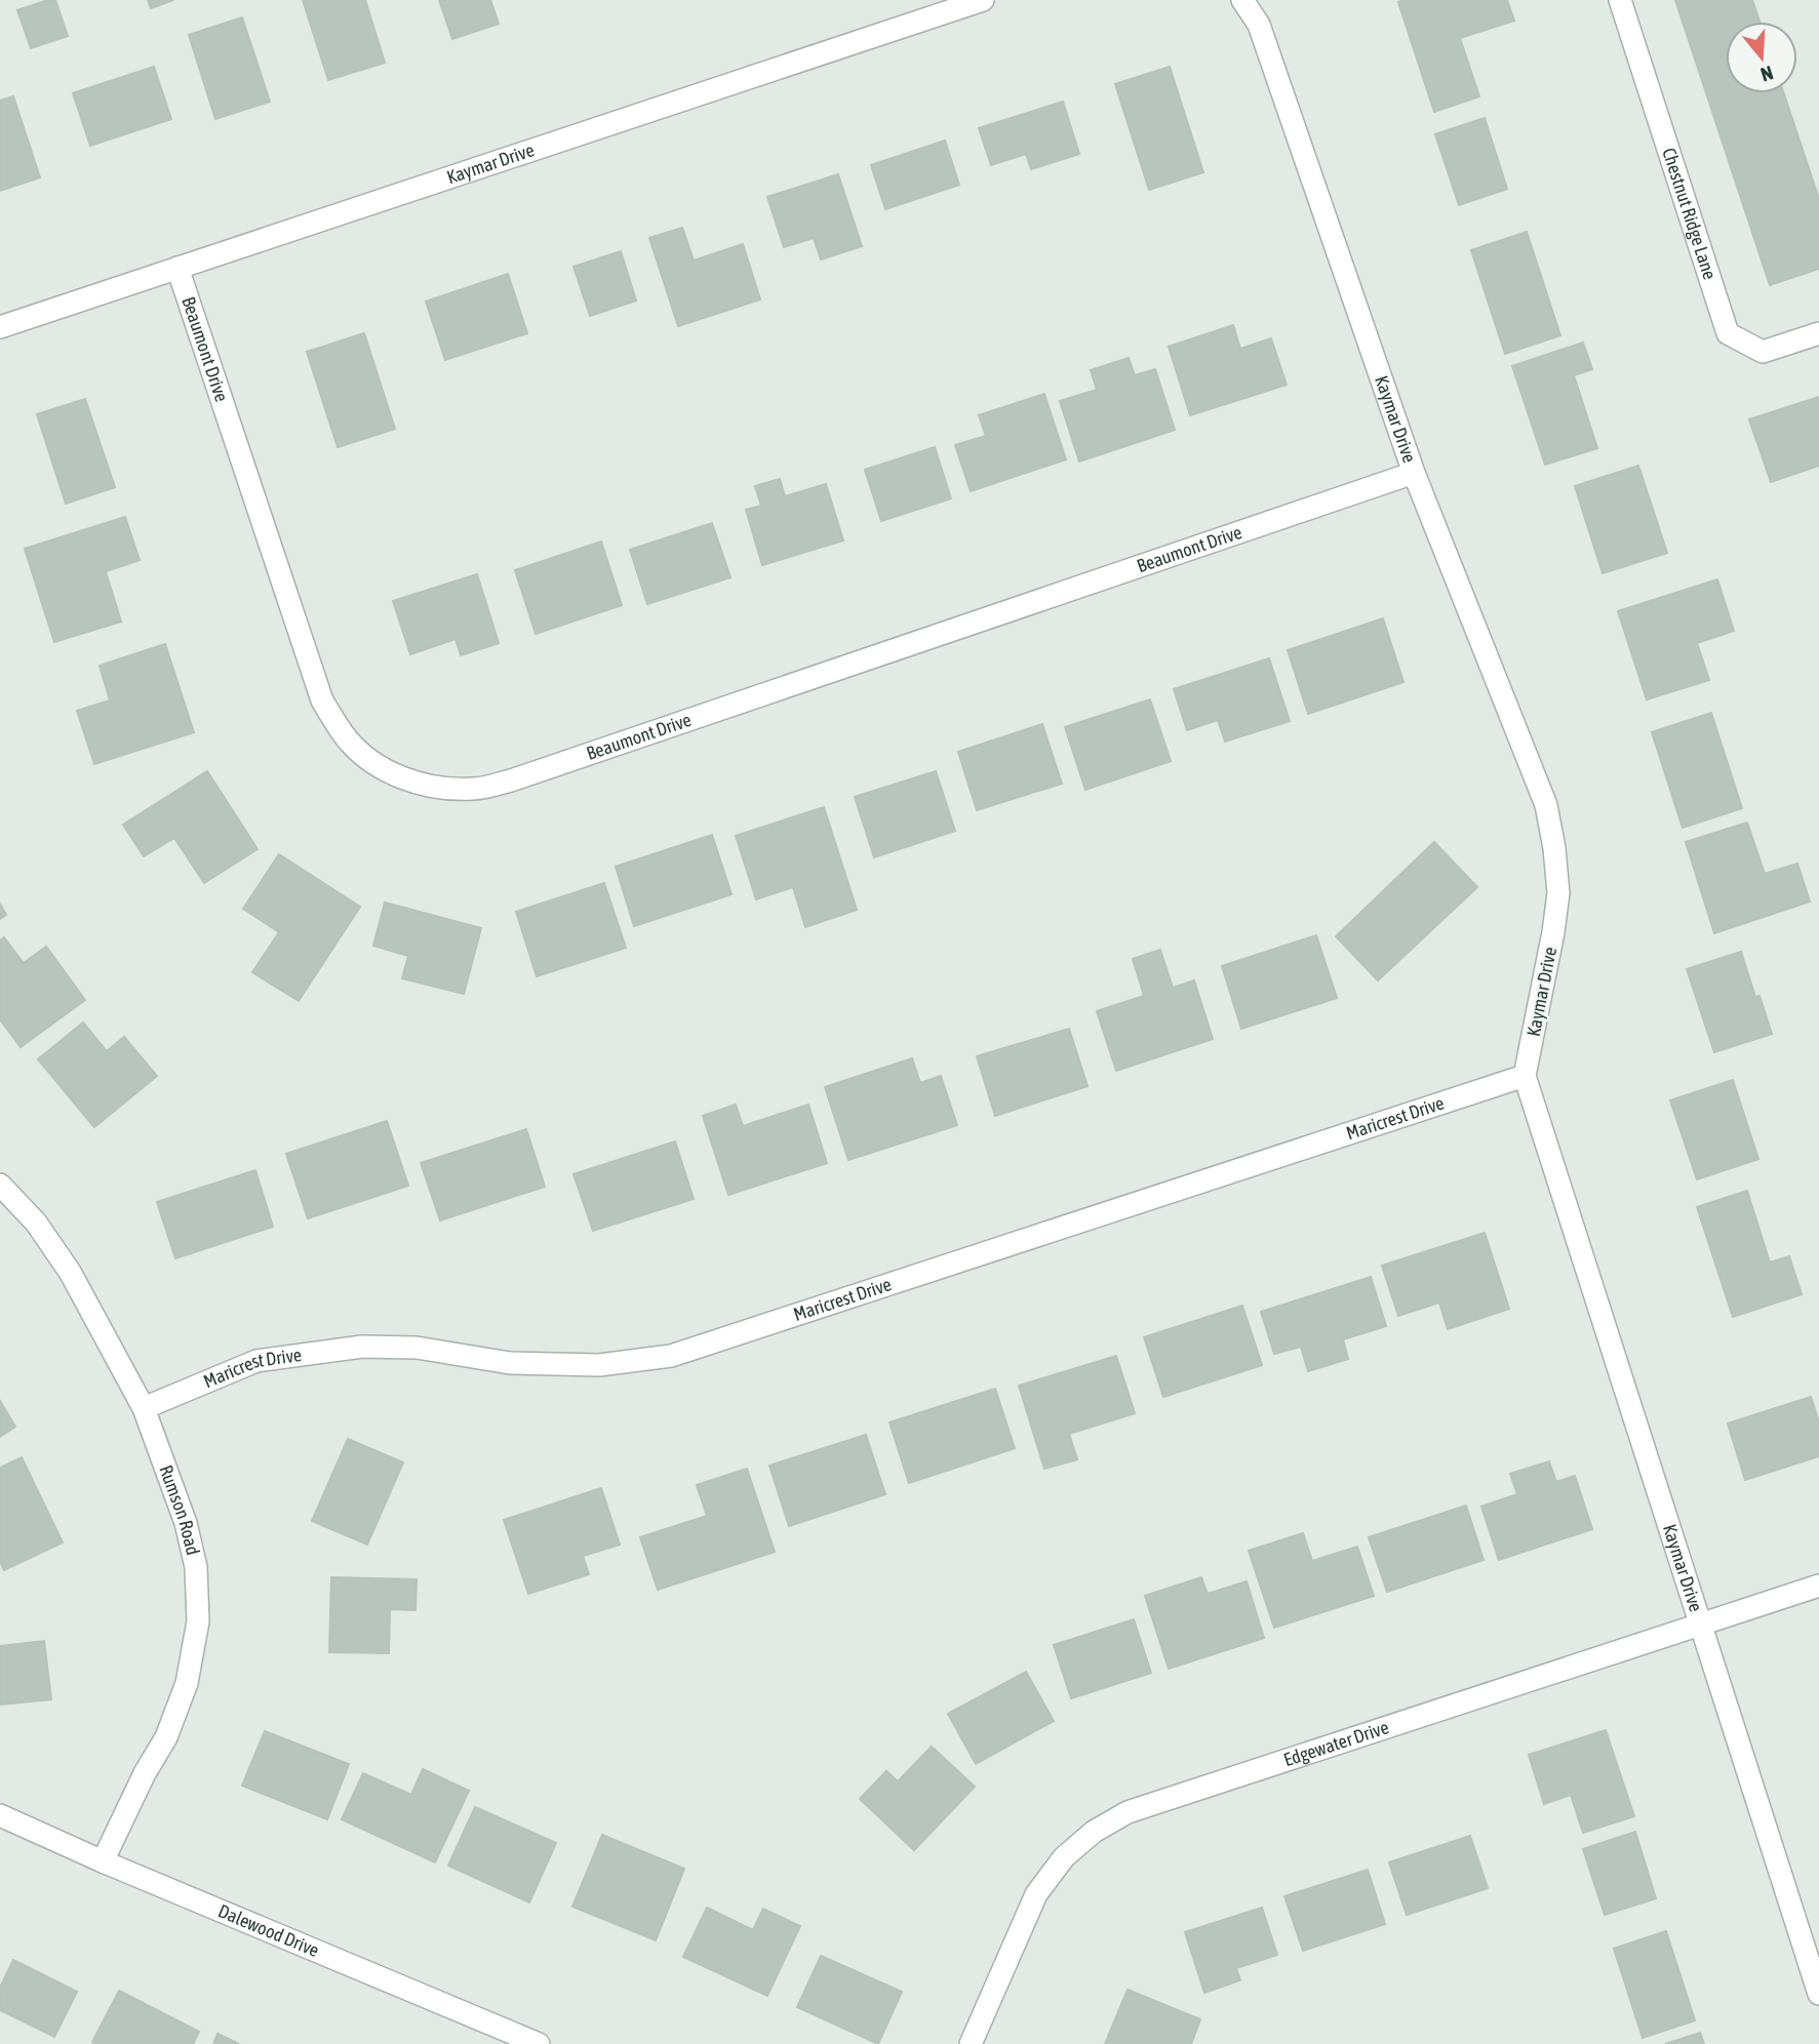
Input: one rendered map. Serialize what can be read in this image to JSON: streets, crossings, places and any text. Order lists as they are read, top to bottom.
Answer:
{
  "streets": {
    "street": [
      "Kaymar Drive",
      "Chestnut Ridge Lane",
      "Beaumont Drive",
      "Maricrest Drive",
      "Rumson Road",
      "Edgewater Drive",
      "Dalewood Drive"
    ]
  },
  "crossings": [
    ["Kaymar Drive", "Beaumont Drive"],
    ["Kaymar Drive", "Maricrest Drive"],
    ["Kaymar Drive", "Edgewater Drive"],
    ["Maricrest Drive", "Rumson Road"],
    ["Rumson Road", "Dalewood Drive"]
  ],
  "north": "bottom"
}
